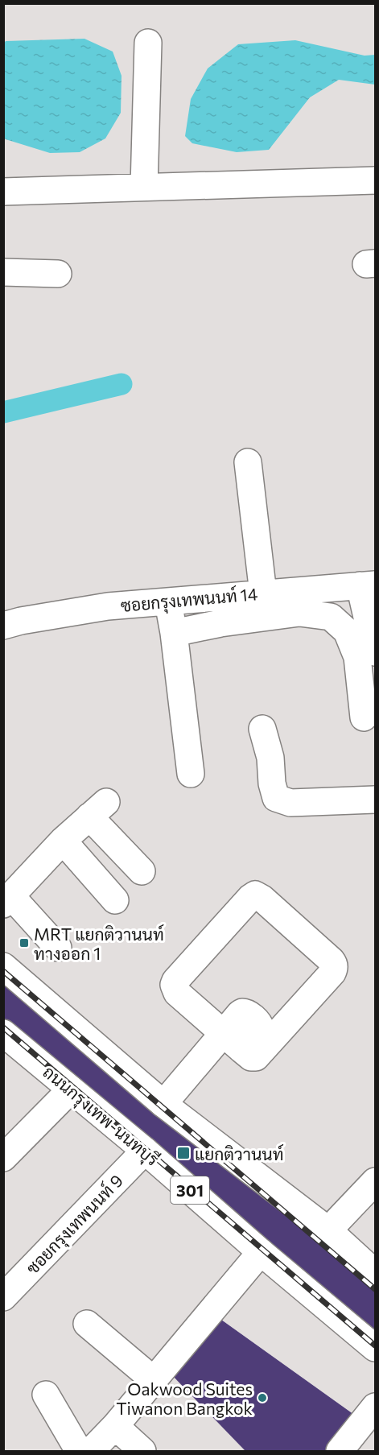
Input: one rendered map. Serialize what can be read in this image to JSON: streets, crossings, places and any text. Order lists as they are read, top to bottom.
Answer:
{
  "streets": {
    "street": [
      "ซอยกรุงเทพนนท์ 14",
      "ถนนกรุงเทพ-นนทบุรี",
      "301",
      "ซอยกรุงเทพนนท์ 9"
    ]
  },
  "crossings": [
    ["ถนนกรุงเทพ-นนทบุรี", "ซอยกรุงเทพนนท์ 9"]
  ],
  "places": {
    "transit": ["MRT แยกติวานนท์ ทางออก 1", "แยกติวานนท์"],
    "other": ["Oakwood Suites Tiwanon Bangkok"]
  }
}
